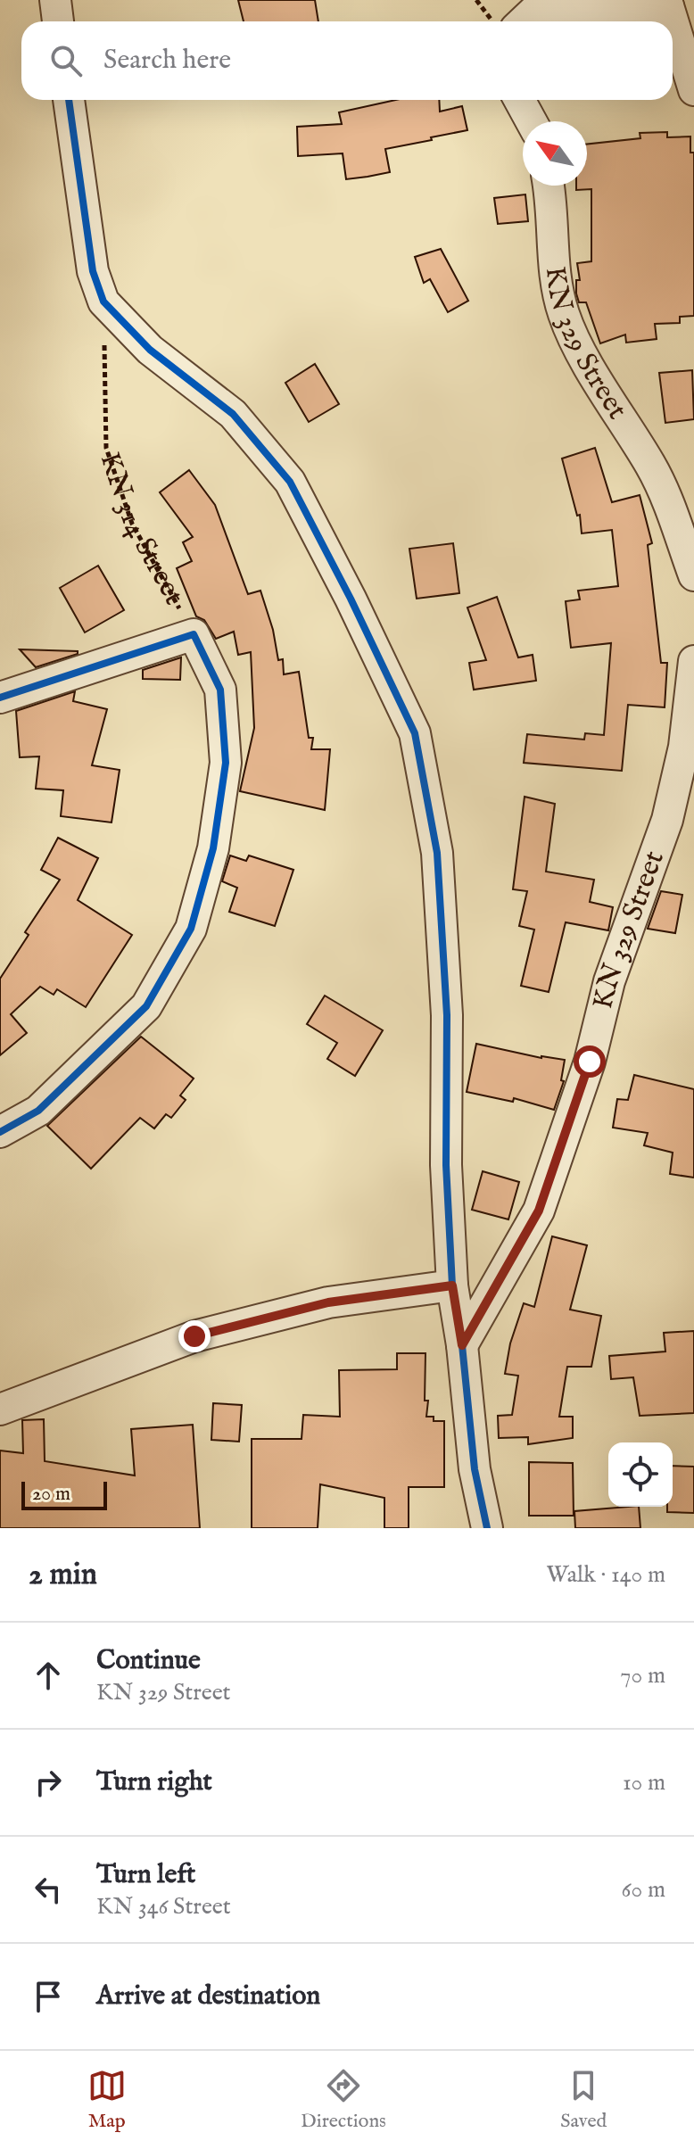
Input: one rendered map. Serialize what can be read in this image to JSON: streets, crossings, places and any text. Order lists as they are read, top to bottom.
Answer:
{
  "streets": {
    "street": ["KN 329 Street", "KN 314 Street"]
  },
  "scale_bar": "20 m",
  "north": "top left",
  "page": {
    "search": "Search here",
    "scale": "20 m",
    "heading": ["2 min", "Walk · 140 m"],
    "list": [
      ["Continue", "KN 329 Street", "70 m"],
      ["Turn right", "10 m"],
      ["Turn left", "KN 346 Street", "60 m"],
      "Arrive at destination"
    ],
    "nav": ["Map", "Directions", "Saved"]
  }
}
